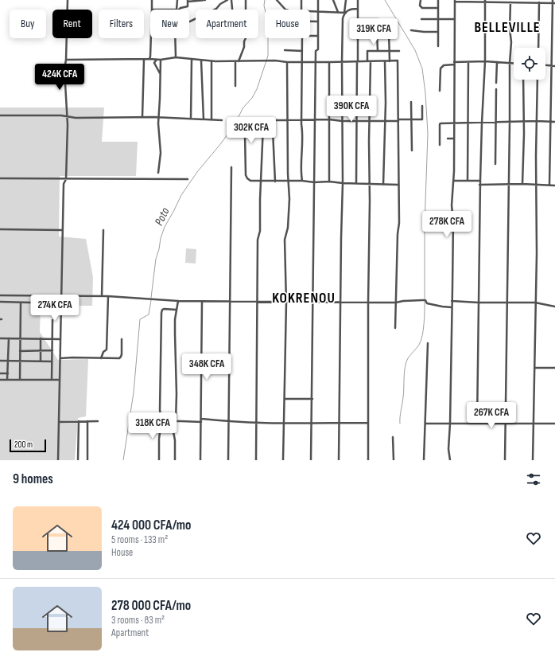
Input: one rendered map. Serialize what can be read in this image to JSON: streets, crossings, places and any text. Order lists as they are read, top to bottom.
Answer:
{
  "districts": ["BELLEVILLE", "KOKRENOU"],
  "water": ["Poto"],
  "scale_bar": "200 m",
  "page": {
    "chip": [
      "Buy",
      "Rent",
      "Filters",
      "New",
      "Apartment",
      "House"
    ],
    "price": [
      "319K CFA",
      "424K CFA",
      "390K CFA",
      "302K CFA",
      "278K CFA",
      "274K CFA",
      "348K CFA",
      "267K CFA",
      "318K CFA"
    ],
    "scale": "200 m",
    "heading": "9 homes",
    "list": [
      {
        "name": "424 000 CFA/mo",
        "note": "5 rooms · 133 m² · House"
      },
      {
        "name": "278 000 CFA/mo",
        "note": "3 rooms · 83 m² · Apartment"
      }
    ]
  }
}
